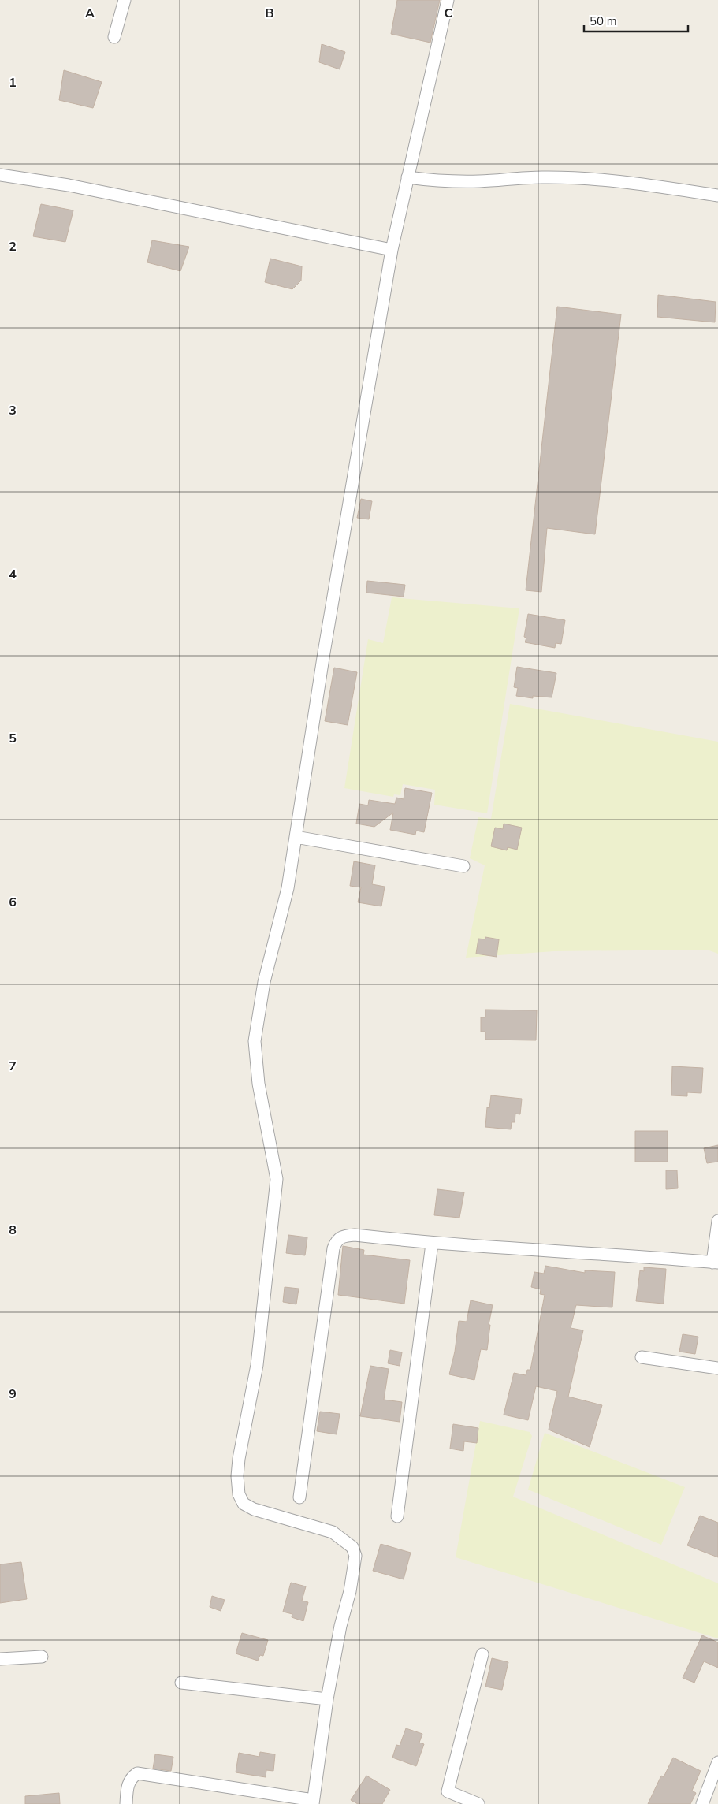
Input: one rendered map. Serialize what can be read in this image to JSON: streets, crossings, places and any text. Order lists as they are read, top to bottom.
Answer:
{
  "scale_bar": "50 m",
  "grid": {
    "columns": ["A", "B", "C"],
    "rows": [
      "1",
      "2",
      "3",
      "4",
      "5",
      "6",
      "7",
      "8",
      "9"
    ]
  }
}
